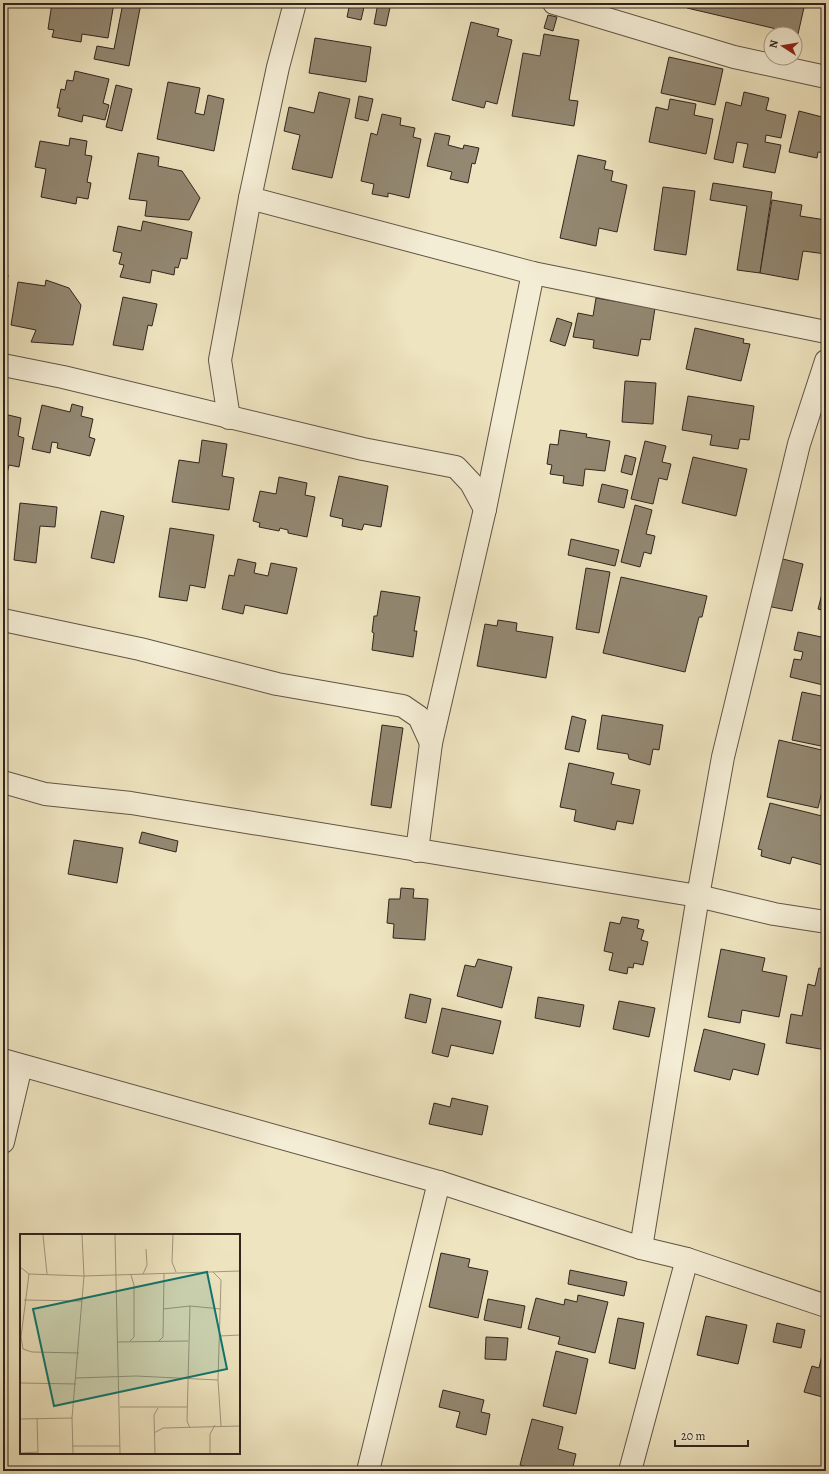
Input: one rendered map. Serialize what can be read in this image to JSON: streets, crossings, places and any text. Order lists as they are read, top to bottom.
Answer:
{
  "scale_bar": "20 m",
  "north": "left"
}
